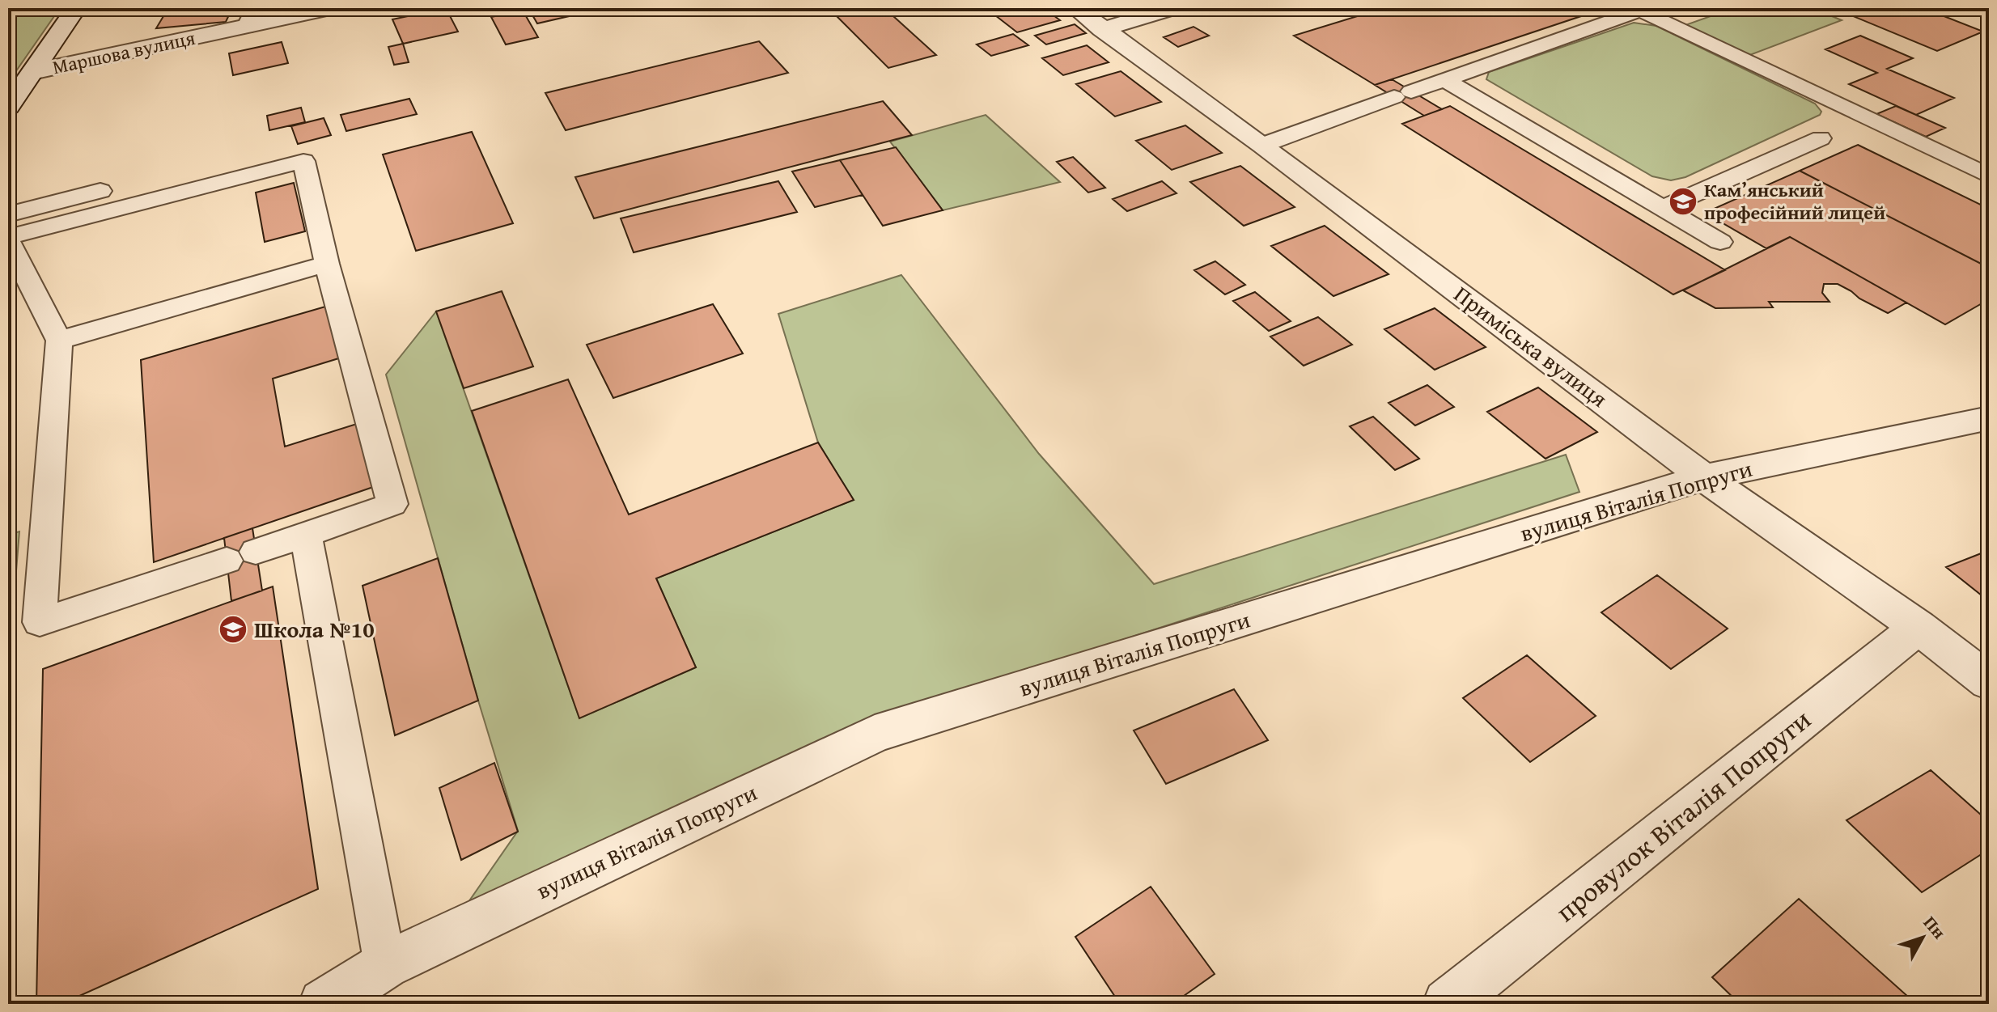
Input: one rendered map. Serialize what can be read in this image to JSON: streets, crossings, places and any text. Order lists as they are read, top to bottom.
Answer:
{
  "streets": {
    "street": [
      "Маршова вулиця",
      "Приміська вулиця",
      "вулиця Віталія Попруги",
      "провулок Віталія Попруги"
    ]
  },
  "crossings": [
    ["Приміська вулиця", "вулиця Віталія Попруги"],
    ["Приміська вулиця", "провулок Віталія Попруги"]
  ],
  "places": {
    "school or university": ["Кам’янський професійний лицей", "Школа №10"]
  },
  "north": "top right"
}
